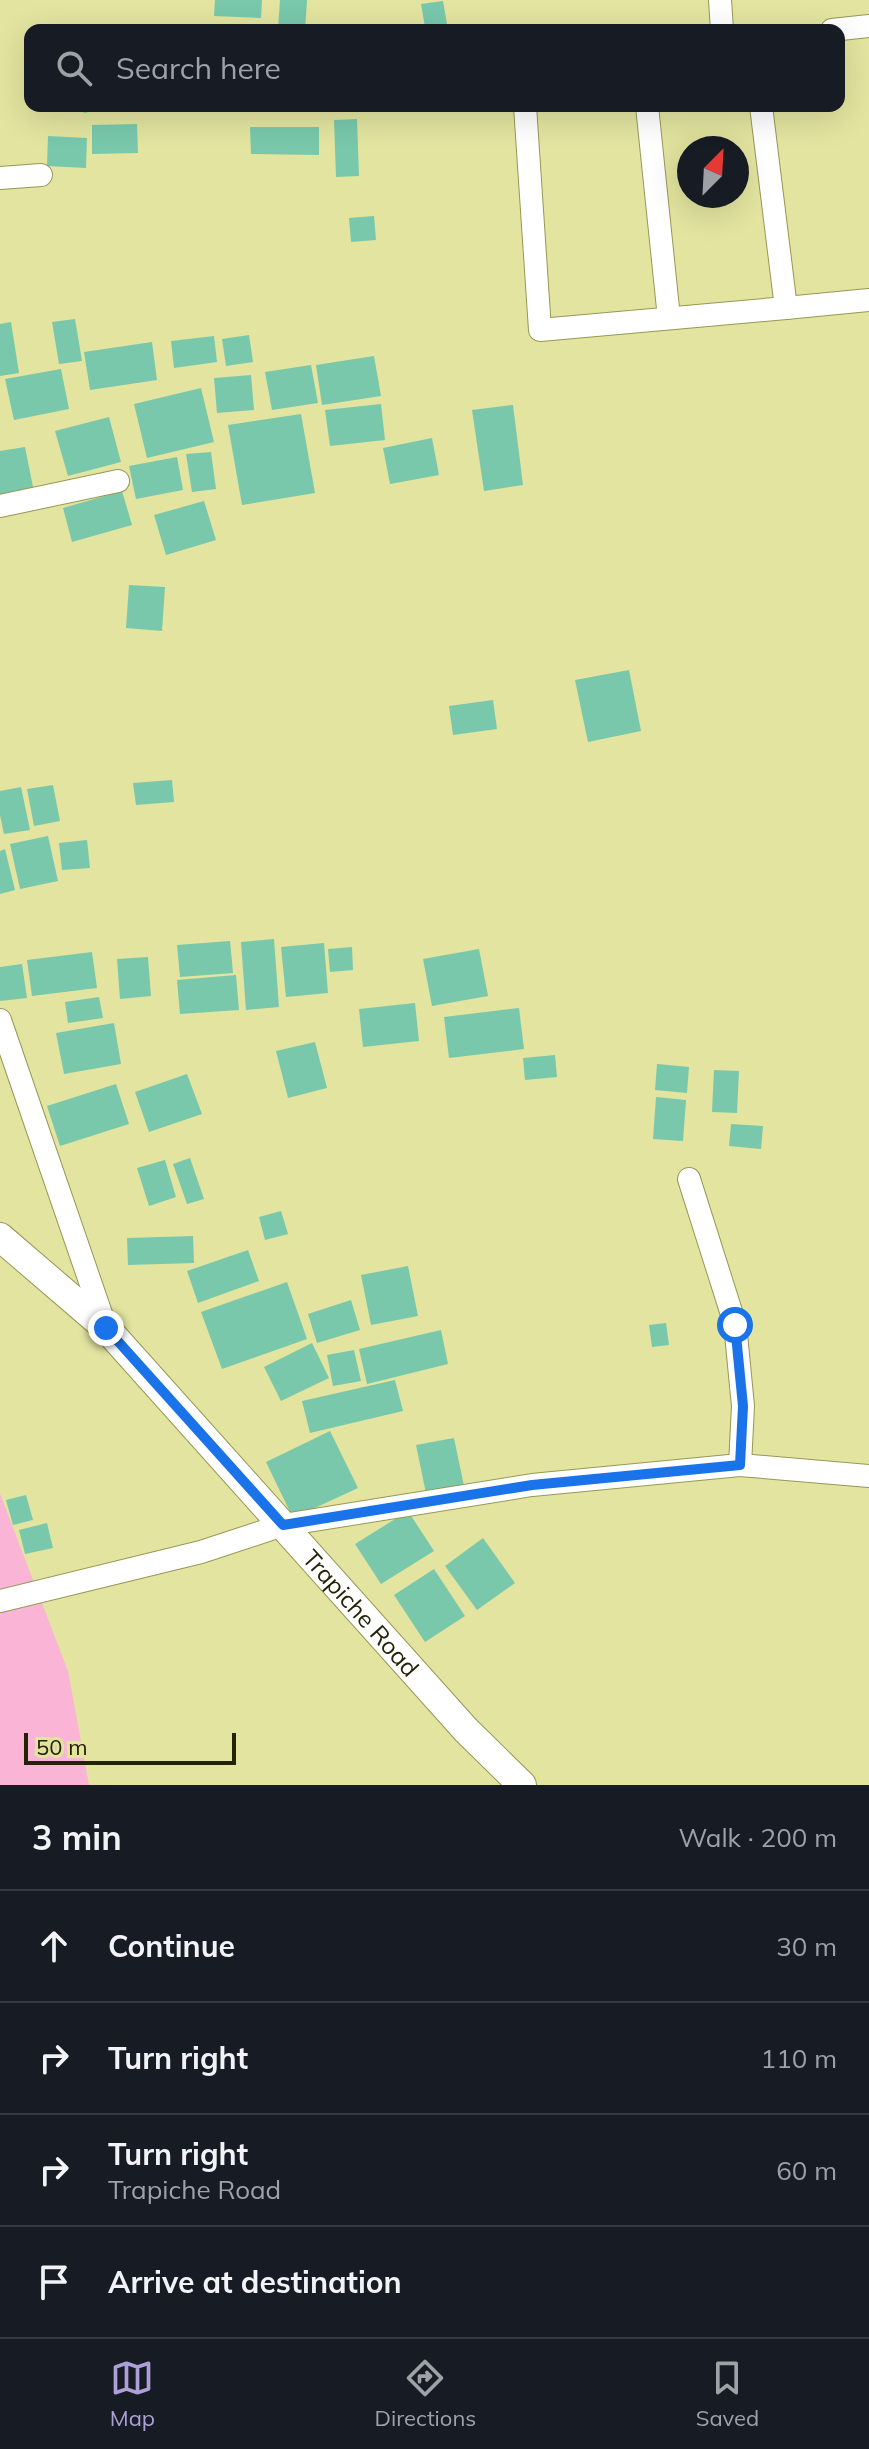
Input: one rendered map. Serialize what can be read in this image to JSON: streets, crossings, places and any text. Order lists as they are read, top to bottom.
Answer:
{
  "streets": {
    "street": ["Trapiche Road"]
  },
  "scale_bar": "50 m",
  "north": "top right",
  "page": {
    "search": "Search here",
    "scale": "50 m",
    "heading": ["3 min", "Walk · 200 m"],
    "list": [
      ["Continue", "30 m"],
      ["Turn right", "110 m"],
      ["Turn right", "Trapiche Road", "60 m"],
      "Arrive at destination"
    ],
    "nav": ["Map", "Directions", "Saved"]
  }
}
